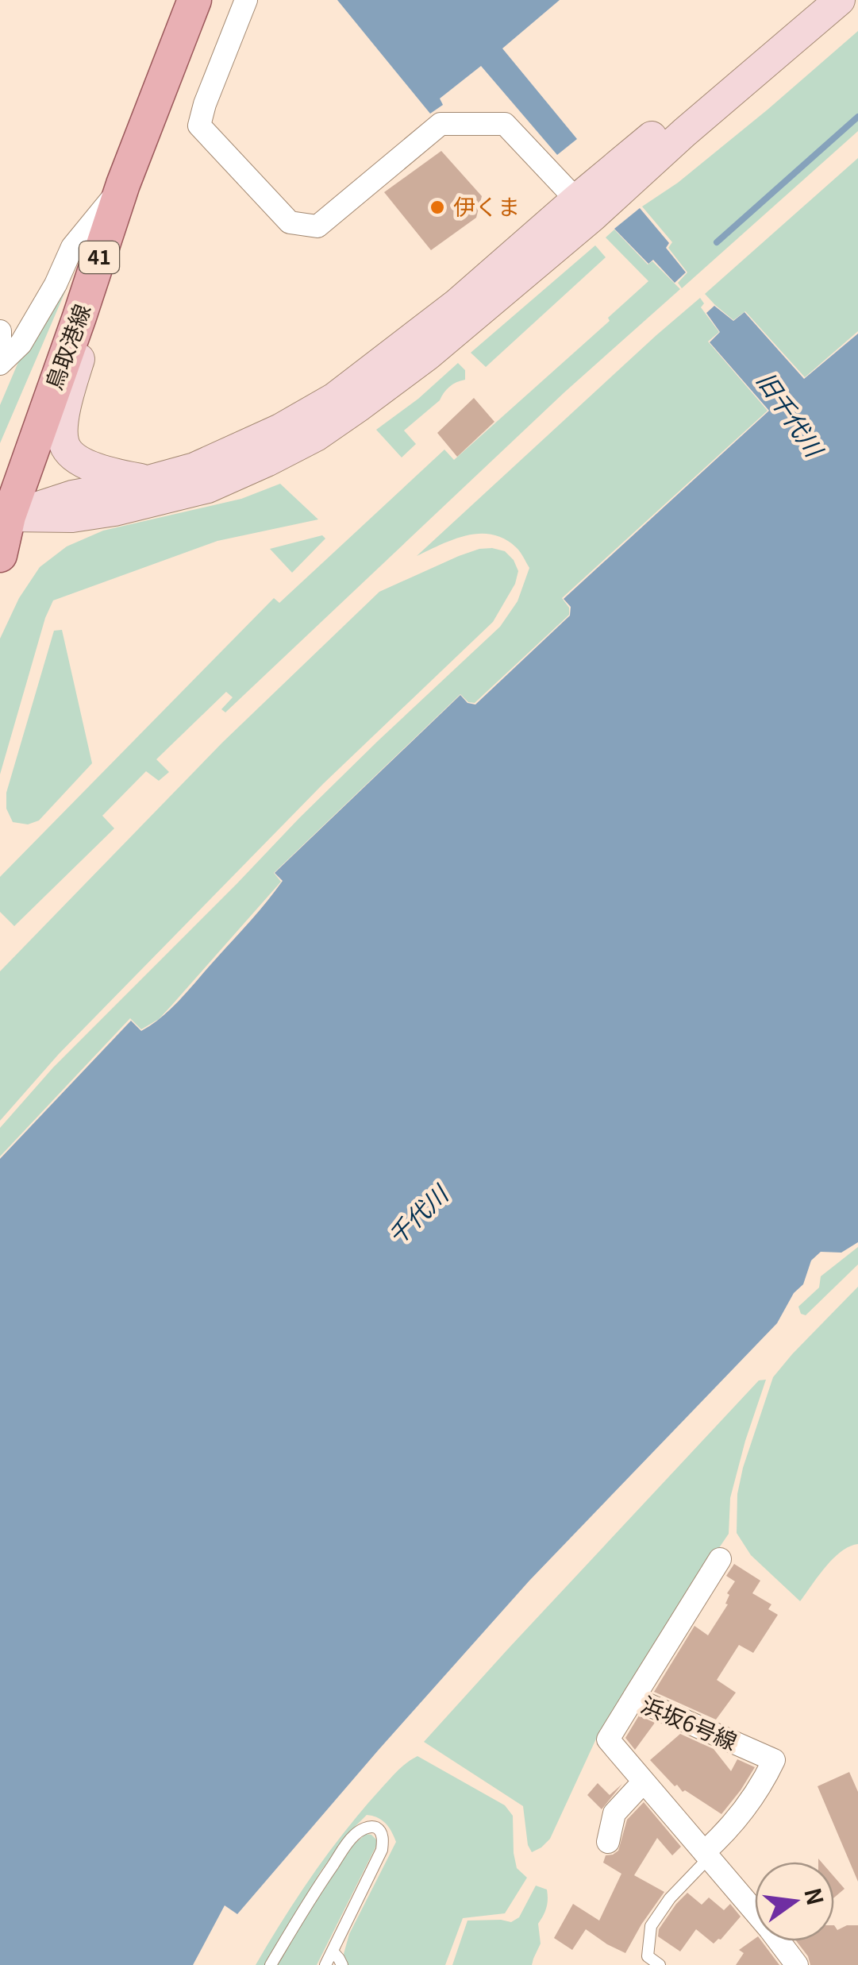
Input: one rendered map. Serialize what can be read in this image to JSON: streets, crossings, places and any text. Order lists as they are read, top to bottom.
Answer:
{
  "streets": {
    "main road": ["41", "鳥取港線"],
    "street": ["浜坂6号線"]
  },
  "water": ["旧千代川", "千代川"],
  "places": ["伊くま"],
  "north": "right"
}
